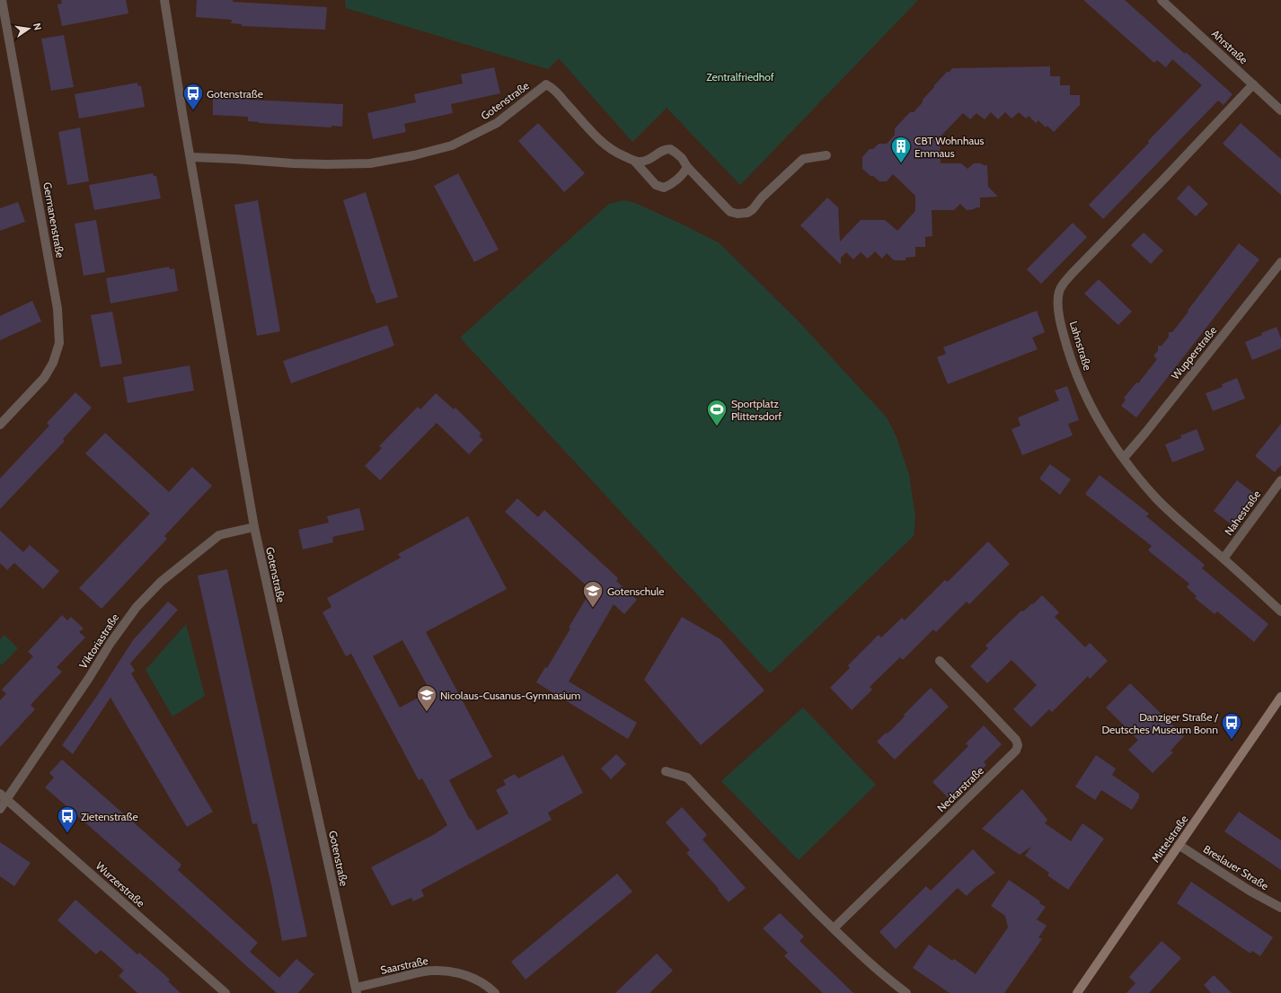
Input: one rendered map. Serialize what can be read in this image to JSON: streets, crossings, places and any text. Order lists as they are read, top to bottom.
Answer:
{
  "streets": {
    "main road": ["Mittelstraße"],
    "street": [
      "Ahrstraße",
      "Gotenstraße",
      "Germanenstraße",
      "Lahnstraße",
      "Wupperstraße",
      "Nahestraße",
      "Viktoriastraße",
      "Neckarstraße",
      "Breslauer Straße",
      "Wurzerstraße",
      "Saarstraße"
    ]
  },
  "crossings": [
    ["Ahrstraße", "Lahnstraße"],
    ["Gotenstraße", "Viktoriastraße"],
    ["Gotenstraße", "Saarstraße"],
    ["Lahnstraße", "Wupperstraße"],
    ["Lahnstraße", "Nahestraße"],
    ["Viktoriastraße", "Wurzerstraße"],
    ["Mittelstraße", "Breslauer Straße"]
  ],
  "parks": ["Zentralfriedhof"],
  "places": {
    "bus stop": ["Gotenstraße", "Danziger Straße / Deutsches Museum Bonn", "Zietenstraße"],
    "building": ["CBT Wohnhaus Emmaus"],
    "sports": ["Sportplatz Plittersdorf"],
    "school or university": ["Gotenschule", "Nicolaus-Cusanus-Gymnasium"]
  },
  "north": "right"
}
